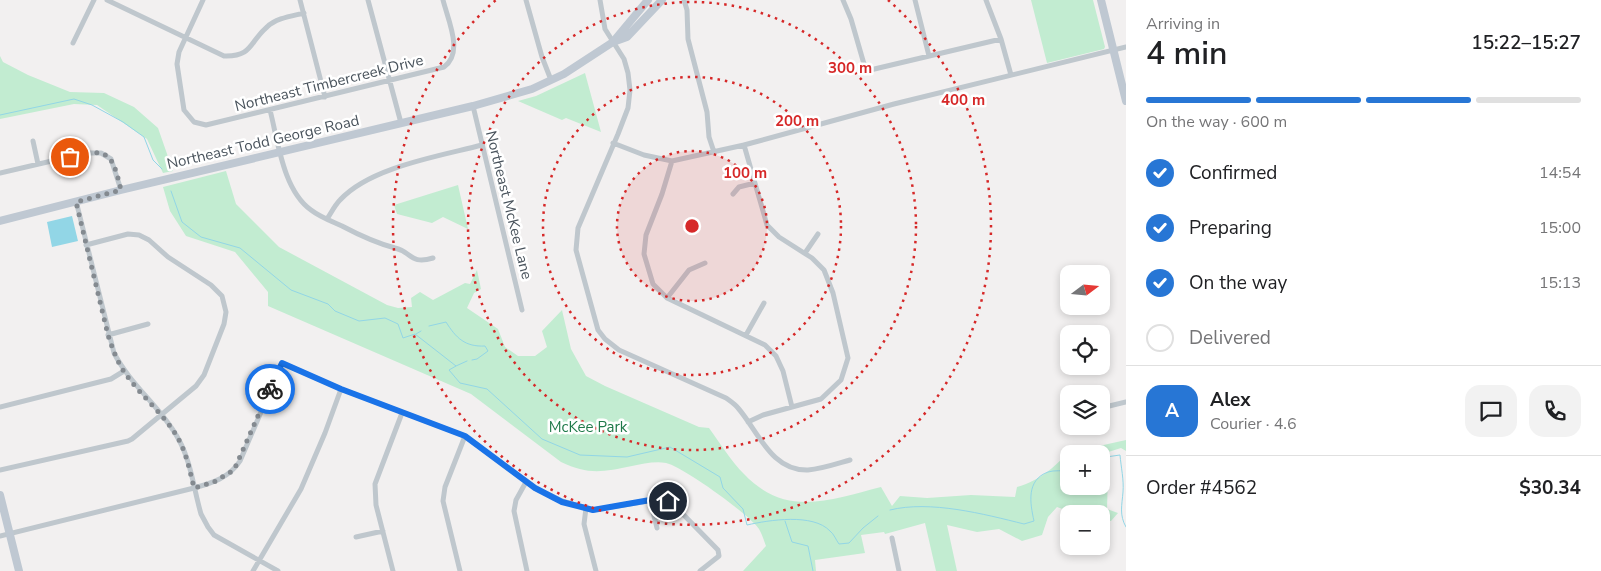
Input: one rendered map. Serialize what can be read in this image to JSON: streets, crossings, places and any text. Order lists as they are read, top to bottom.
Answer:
{
  "streets": {
    "main road": ["Northeast Todd George Road"],
    "street": ["Northeast Timbercreek Drive", "Northeast McKee Lane"]
  },
  "crossings": [
    ["Northeast Todd George Road", "Northeast McKee Lane"]
  ],
  "parks": ["McKee Park"],
  "north": "right",
  "page": {
    "heading": ["4 min", "Arriving in", "15:22–15:27"],
    "panel": [
      "Alex",
      "Courier · 4.6",
      "Order #4562",
      "$30.34"
    ],
    "bar": "On the way · 600 m",
    "list": [
      ["Confirmed", "14:54"],
      ["Preparing", "15:00"],
      ["On the way", "15:13"],
      "Delivered"
    ],
    "map_buttons": ["+", "−"],
    "round": "A"
  },
  "rings": [
    "300 m",
    "400 m",
    "200 m",
    "100 m"
  ]
}
